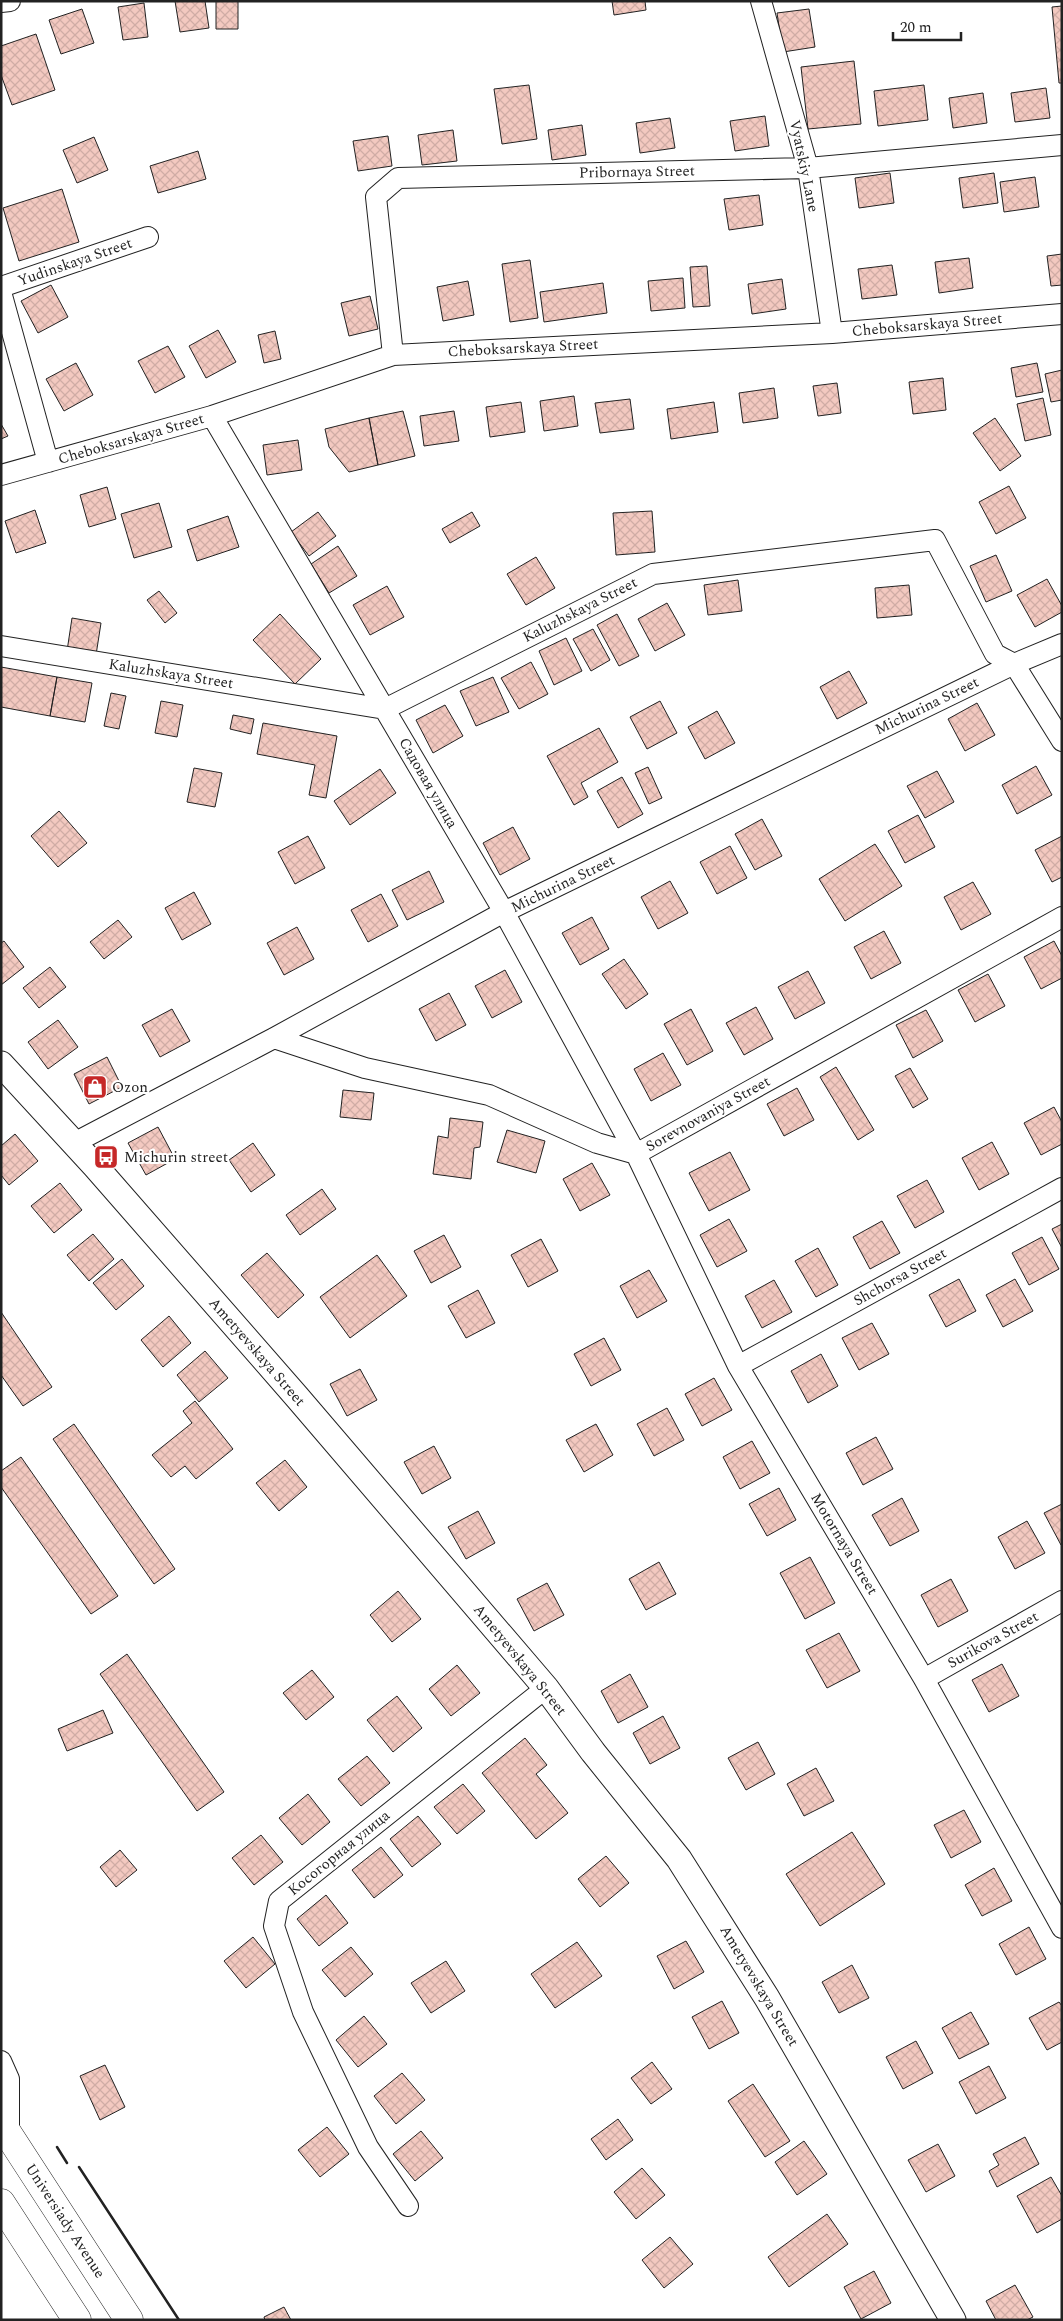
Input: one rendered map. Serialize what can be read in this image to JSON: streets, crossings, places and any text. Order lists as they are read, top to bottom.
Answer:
{
  "streets": {
    "main road": ["Universiady Avenue"],
    "street": [
      "Vyatskiy Lane",
      "Pribornaya Street",
      "Yudinskaya Street",
      "Cheboksarskaya Street",
      "Kaluzhskaya Street",
      "Michurina Street",
      "Садовая улица",
      "Sorevnovaniya Street",
      "Shchorsa Street",
      "Ametyevskaya Street",
      "Motornaya Street",
      "Surikova Street",
      "Косогорная улица"
    ]
  },
  "crossings": [
    ["Vyatskiy Lane", "Pribornaya Street"],
    ["Vyatskiy Lane", "Cheboksarskaya Street"],
    ["Pribornaya Street", "Cheboksarskaya Street"],
    ["Cheboksarskaya Street", "Садовая улица"],
    ["Kaluzhskaya Street", "Michurina Street"],
    ["Kaluzhskaya Street", "Садовая улица"],
    ["Michurina Street", "Садовая улица"],
    ["Michurina Street", "Sorevnovaniya Street"],
    ["Michurina Street", "Ametyevskaya Street"],
    ["Садовая улица", "Sorevnovaniya Street"],
    ["Садовая улица", "Motornaya Street"],
    ["Sorevnovaniya Street", "Motornaya Street"],
    ["Shchorsa Street", "Motornaya Street"],
    ["Ametyevskaya Street", "Косогорная улица"],
    ["Motornaya Street", "Surikova Street"]
  ],
  "places": {
    "shop": ["Ozon"],
    "bus stop": ["Michurin street"]
  },
  "scale_bar": "20 m"
}
